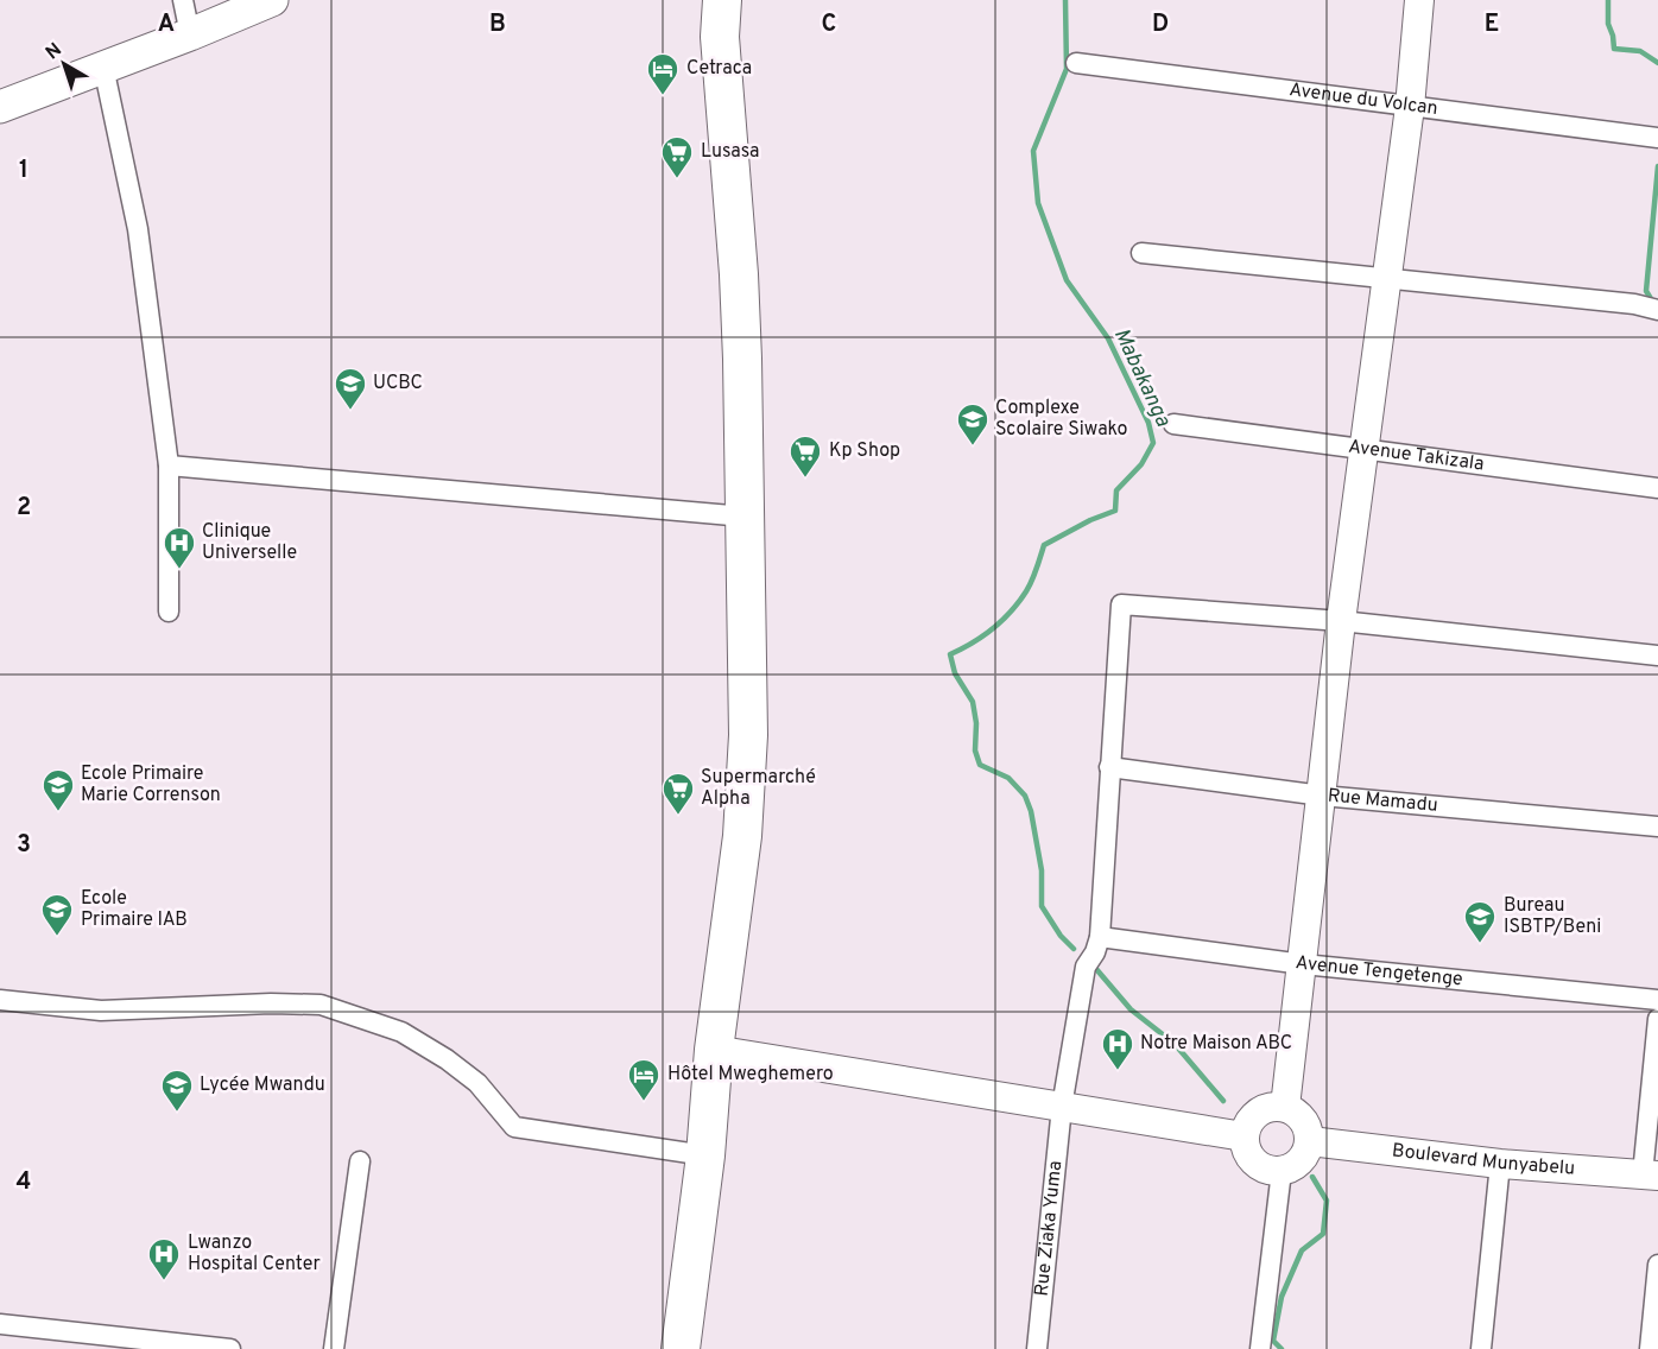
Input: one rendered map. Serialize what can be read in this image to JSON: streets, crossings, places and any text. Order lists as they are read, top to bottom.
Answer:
{
  "streets": {
    "street": [
      "Avenue du Volcan",
      "Avenue Takizala",
      "Rue Mamadu",
      "Avenue Tengetenge",
      "Boulevard Munyabelu",
      "Rue Ziaka Yuma"
    ]
  },
  "crossings": [
    ["Rue Mamadu", "Rue Ziaka Yuma"],
    ["Avenue Tengetenge", "Rue Ziaka Yuma"]
  ],
  "water": ["Mabakanga"],
  "places": {
    "hotel": ["Cetraca", "Hôtel Mweghemero"],
    "supermarket": ["Lusasa", "Kp Shop", "Supermarché Alpha"],
    "school or university": [
      "UCBC",
      "Complexe Scolaire Siwako",
      "Ecole Primaire Marie Correnson",
      "Ecole Primaire IAB",
      "Bureau ISBTP/Beni",
      "Lycée Mwandu"
    ],
    "hospital": ["Clinique Universelle", "Notre Maison ABC", "Lwanzo Hospital Center"]
  },
  "north": "top left",
  "grid": {
    "columns": [
      "A",
      "B",
      "C",
      "D",
      "E"
    ],
    "rows": [
      "1",
      "2",
      "3",
      "4"
    ]
  }
}
